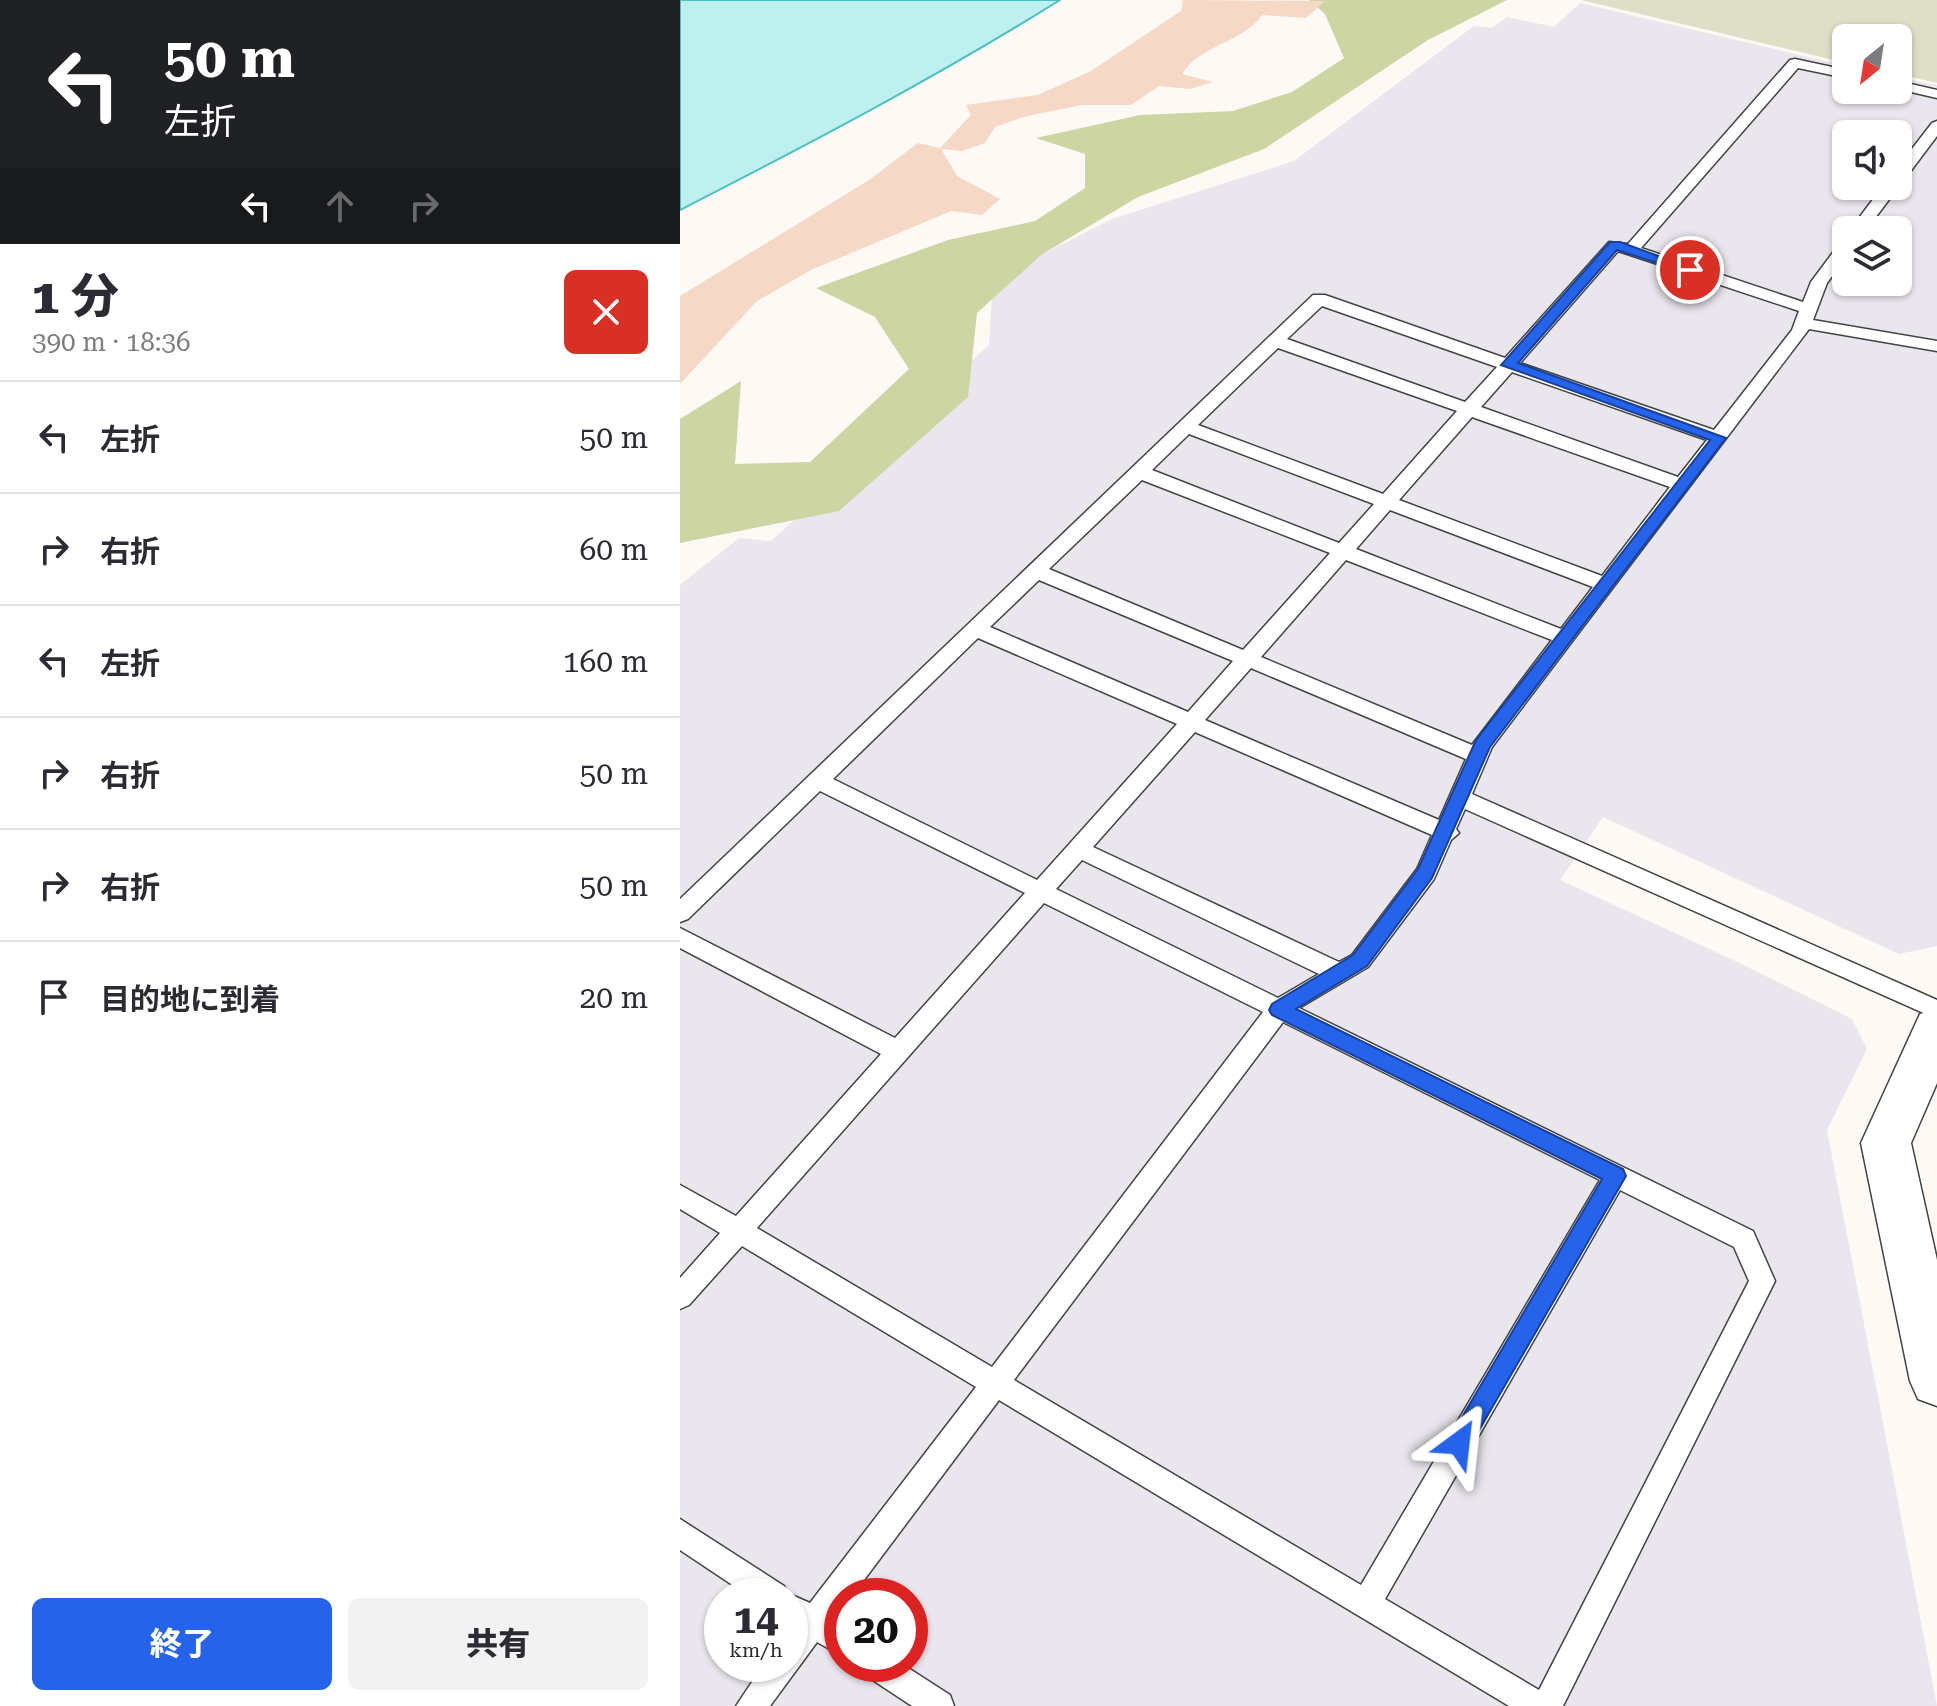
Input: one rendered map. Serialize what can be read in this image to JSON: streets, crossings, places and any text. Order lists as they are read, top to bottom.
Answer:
{
  "north": "bottom left",
  "page": {
    "turn": ["50 m", "左折"],
    "heading": ["1 分", "390 m · 18:36"],
    "list": [
      {
        "name": "左折",
        "value": "50 m"
      },
      {
        "name": "右折",
        "value": "60 m"
      },
      {
        "name": "左折",
        "value": "160 m"
      },
      {
        "name": "右折",
        "value": "50 m"
      },
      {
        "name": "右折",
        "value": "50 m"
      },
      {
        "name": "目的地に到着",
        "value": "20 m"
      }
    ],
    "speed": "14 km/h",
    "limit": "20",
    "buttons": ["終了", "共有"]
  }
}
